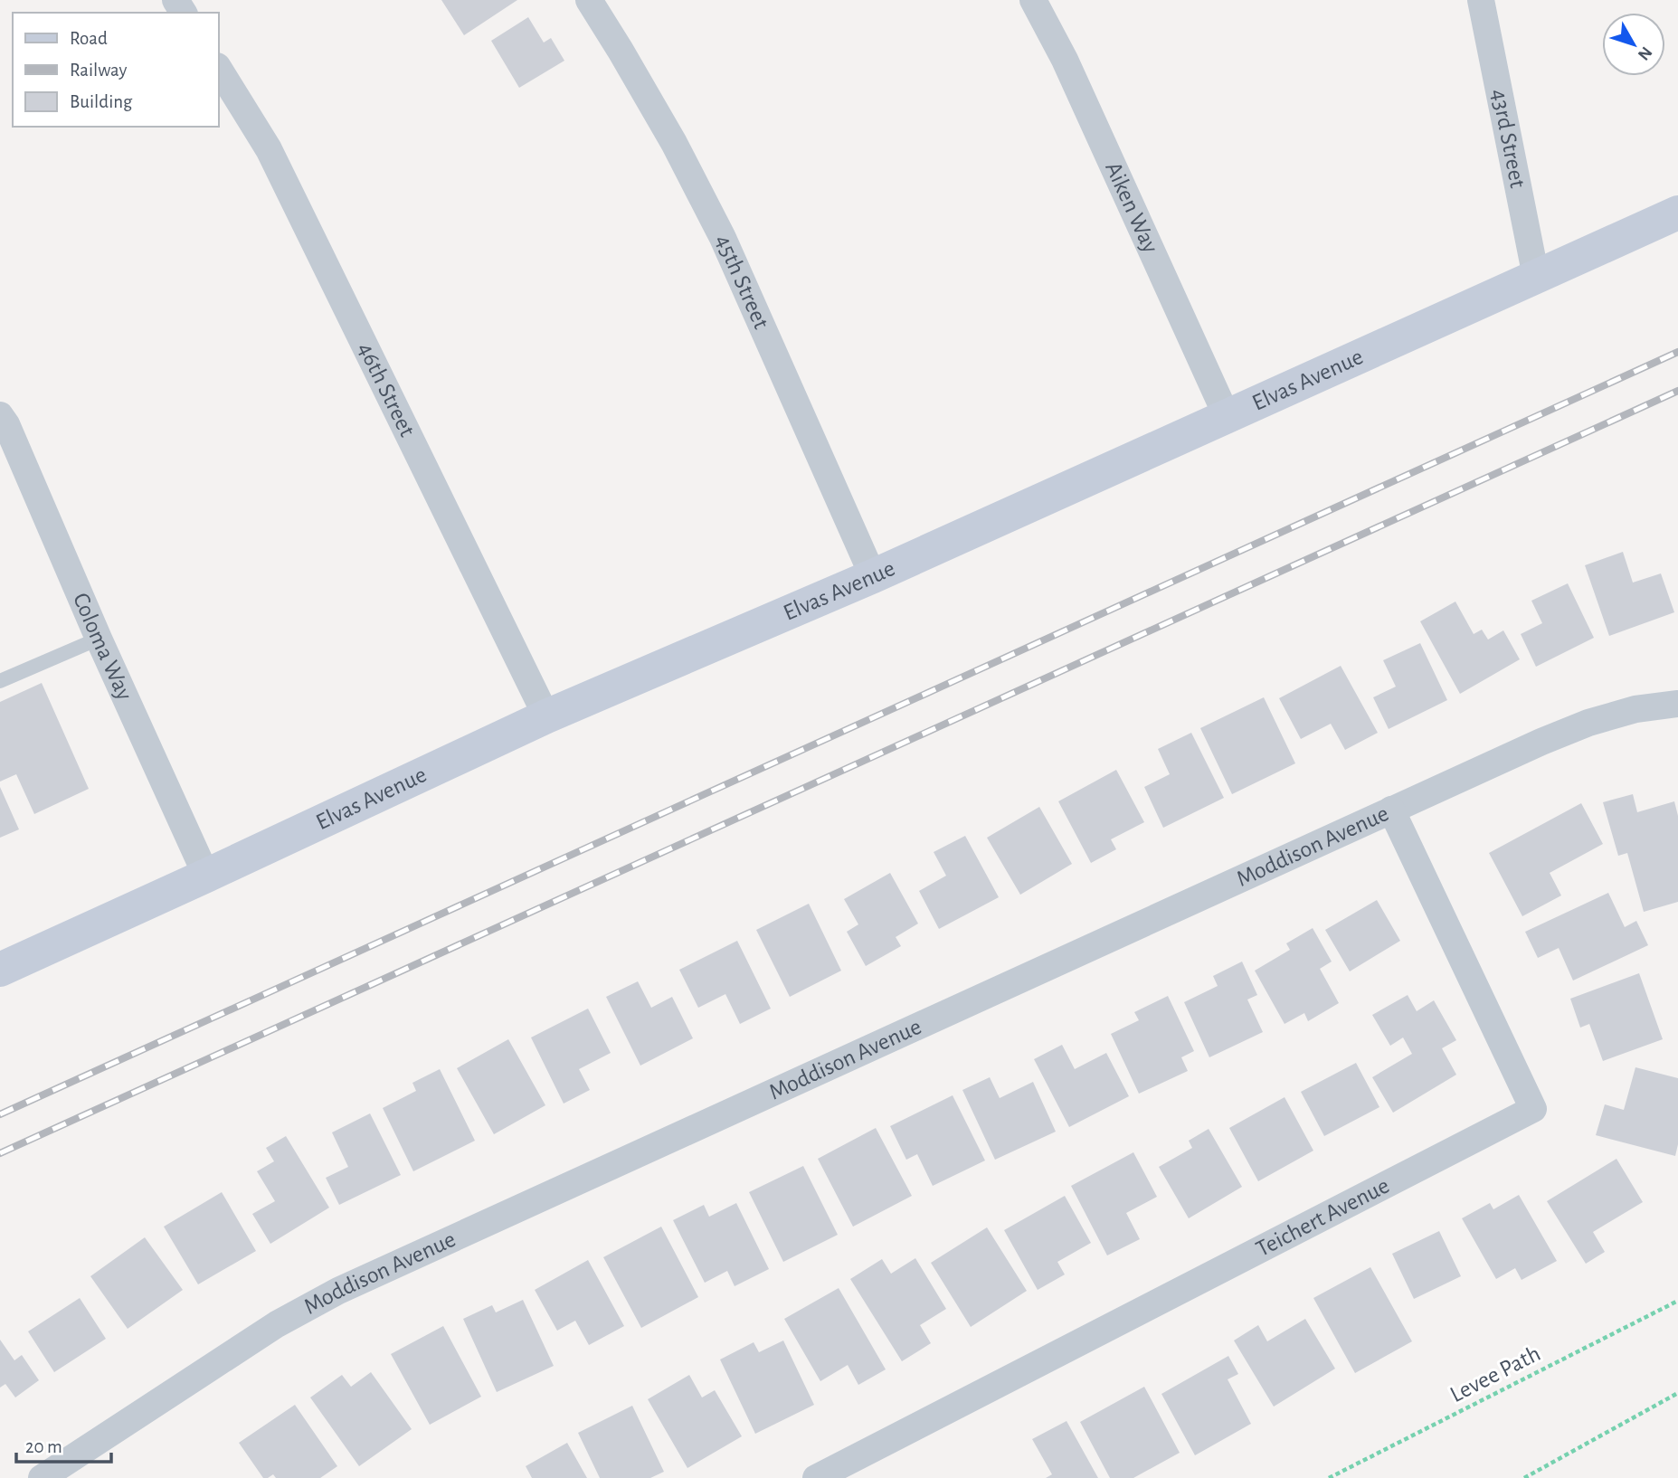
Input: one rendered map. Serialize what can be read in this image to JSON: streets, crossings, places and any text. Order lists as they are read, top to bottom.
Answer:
{
  "streets": {
    "street": [
      "43rd Street",
      "Aiken Way",
      "45th Street",
      "Elvas Avenue",
      "46th Street",
      "Coloma Way",
      "Moddison Avenue",
      "Teichert Avenue"
    ],
    "path": ["Levee Path"]
  },
  "crossings": [
    ["43rd Street", "Elvas Avenue"],
    ["Aiken Way", "Elvas Avenue"],
    ["45th Street", "Elvas Avenue"],
    ["Elvas Avenue", "46th Street"],
    ["Elvas Avenue", "Coloma Way"],
    ["Moddison Avenue", "Teichert Avenue"]
  ],
  "legend": ["Road", "Railway", "Building"],
  "scale_bar": "20 m",
  "north": "bottom right"
}
